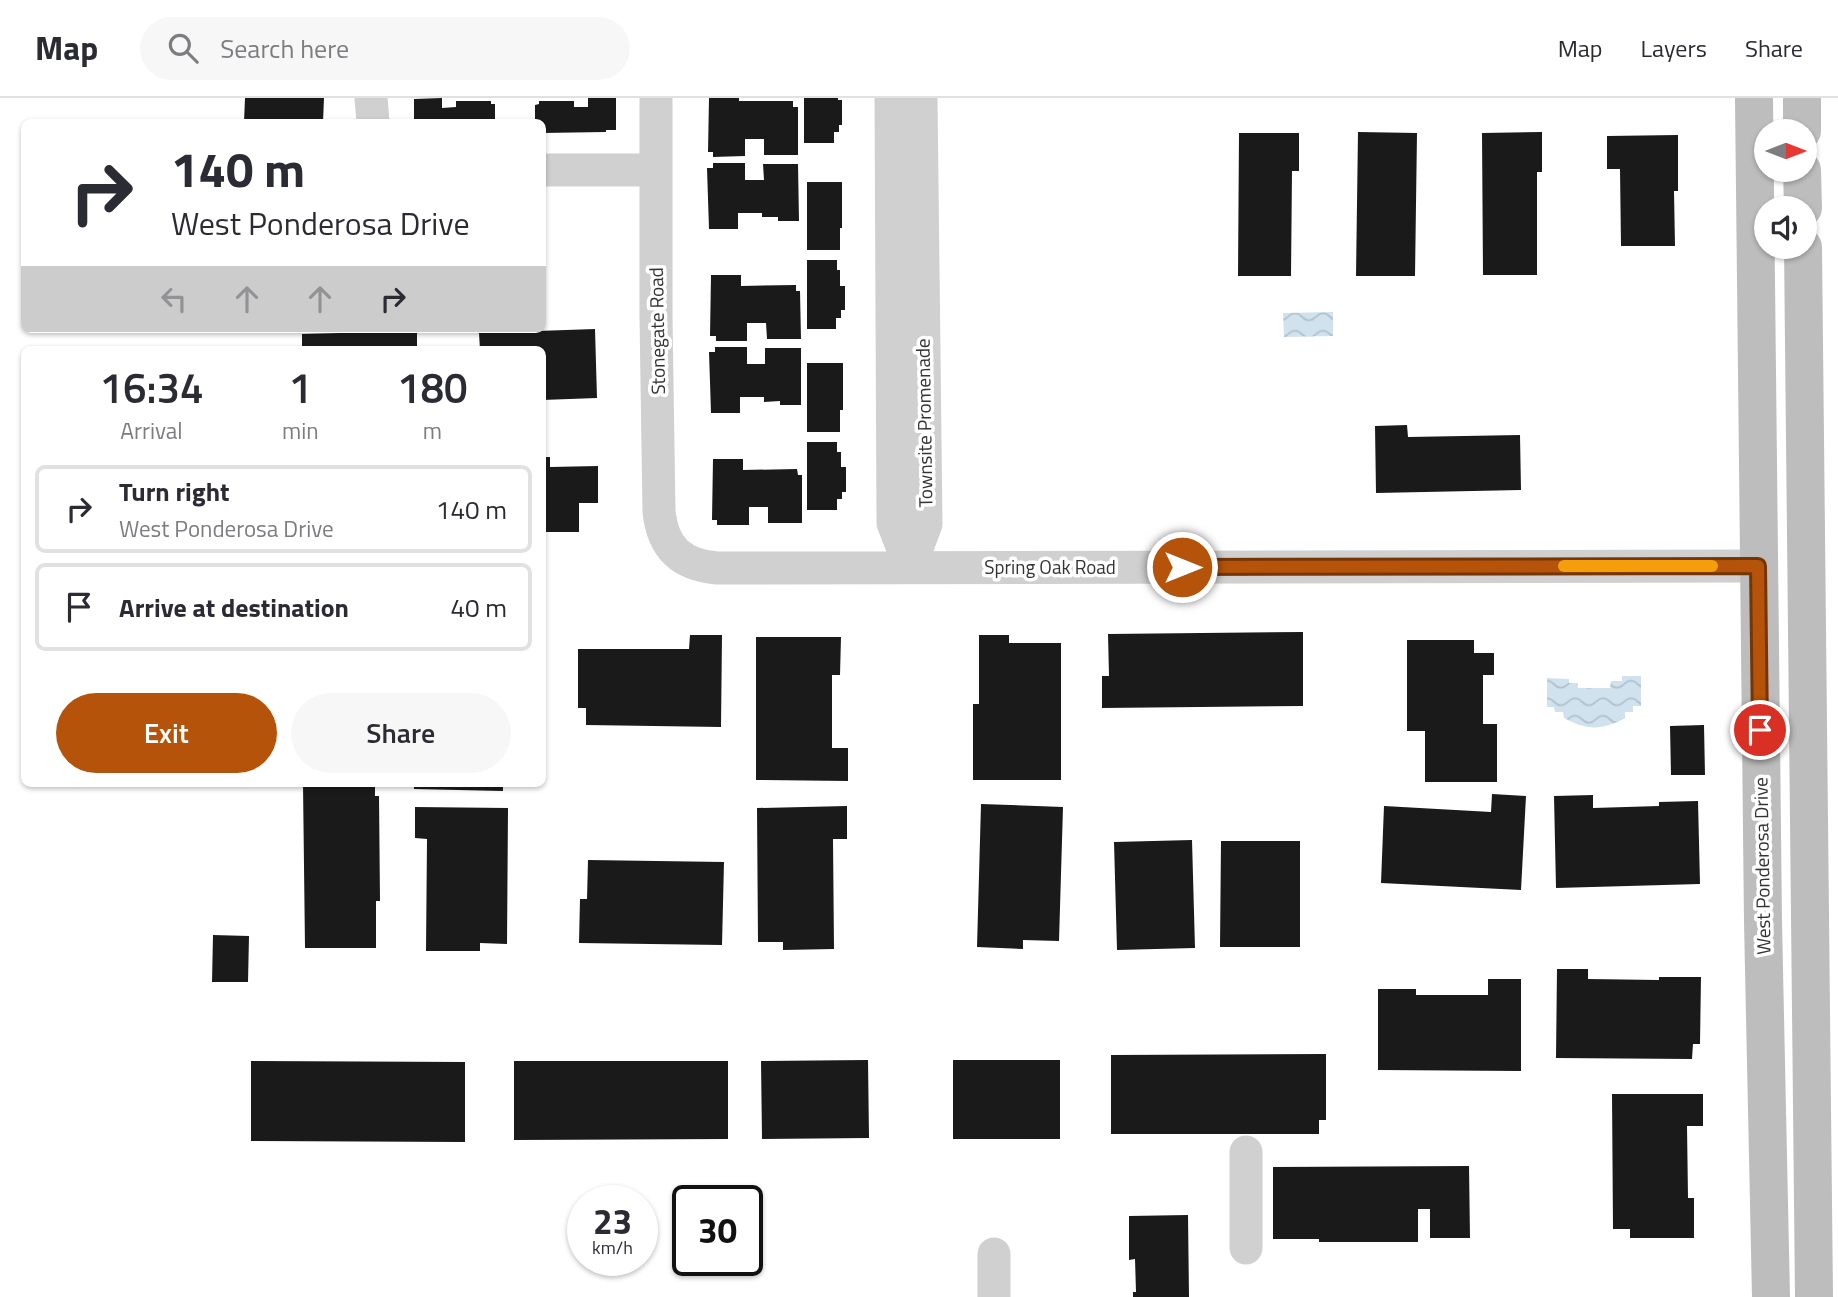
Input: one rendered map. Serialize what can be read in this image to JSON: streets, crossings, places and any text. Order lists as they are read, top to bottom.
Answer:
{
  "streets": {
    "main road": ["West Ponderosa Drive"],
    "street": ["Stonegate Road", "Townsite Promenade", "Spring Oak Road"]
  },
  "crossings": [
    ["Stonegate Road", "Spring Oak Road"],
    ["Townsite Promenade", "Spring Oak Road"],
    ["Spring Oak Road", "West Ponderosa Drive"]
  ],
  "north": "right",
  "page": {
    "header": "Map",
    "search": "Search here",
    "nav": ["Map", "Layers", "Share"],
    "turn": ["140 m", "West Ponderosa Drive"],
    "eta": [
      "16:34",
      "Arrival",
      "1",
      "min",
      "180",
      "m"
    ],
    "list": [
      {
        "name": "Turn right",
        "note": "West Ponderosa Drive",
        "value": "140 m"
      },
      {
        "name": "Arrive at destination",
        "value": "40 m"
      }
    ],
    "buttons": ["Exit", "Share"],
    "speed": "23 km/h",
    "limit": "30"
  }
}
